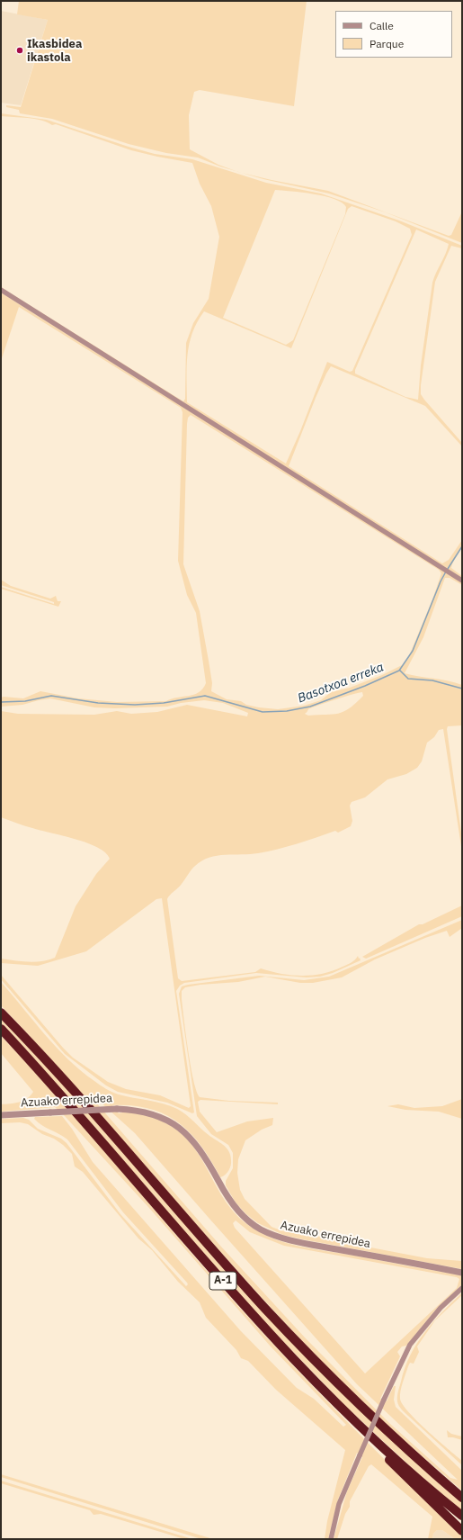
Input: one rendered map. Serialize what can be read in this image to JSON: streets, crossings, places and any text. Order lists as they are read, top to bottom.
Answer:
{
  "streets": {
    "highway": ["A-1"],
    "street": ["Azuako errepidea"]
  },
  "water": ["Basotxoa erreka"],
  "places": ["Ikasbidea ikastola"],
  "legend": ["Calle", "Parque"]
}
